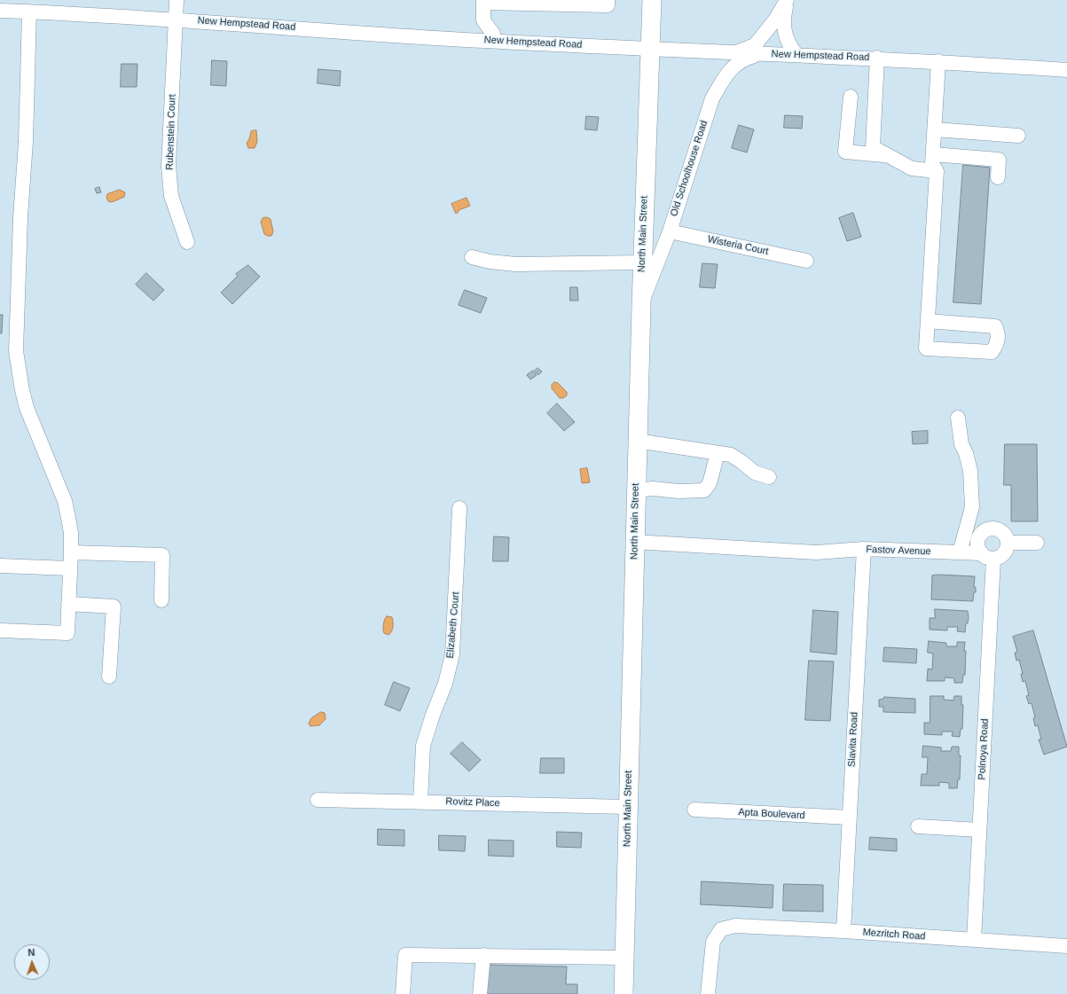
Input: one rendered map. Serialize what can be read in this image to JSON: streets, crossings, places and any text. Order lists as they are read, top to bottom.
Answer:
{
  "streets": {
    "main road": ["North Main Street"],
    "street": [
      "New Hempstead Road",
      "Rubenstein Court",
      "Old Schoolhouse Road",
      "Wisteria Court",
      "Fastov Avenue",
      "Elizabeth Court",
      "Slavita Road",
      "Polnoya Road",
      "Rovitz Place",
      "Apta Boulevard",
      "Mezritch Road"
    ]
  },
  "crossings": [
    ["New Hempstead Road", "Rubenstein Court"],
    ["New Hempstead Road", "Old Schoolhouse Road"],
    ["New Hempstead Road", "North Main Street"],
    ["Old Schoolhouse Road", "North Main Street"],
    ["Old Schoolhouse Road", "Wisteria Court"],
    ["North Main Street", "Fastov Avenue"],
    ["North Main Street", "Rovitz Place"],
    ["Fastov Avenue", "Slavita Road"],
    ["Fastov Avenue", "Polnoya Road"],
    ["Elizabeth Court", "Rovitz Place"],
    ["Slavita Road", "Apta Boulevard"],
    ["Slavita Road", "Mezritch Road"],
    ["Polnoya Road", "Mezritch Road"]
  ],
  "north": "top"
}
